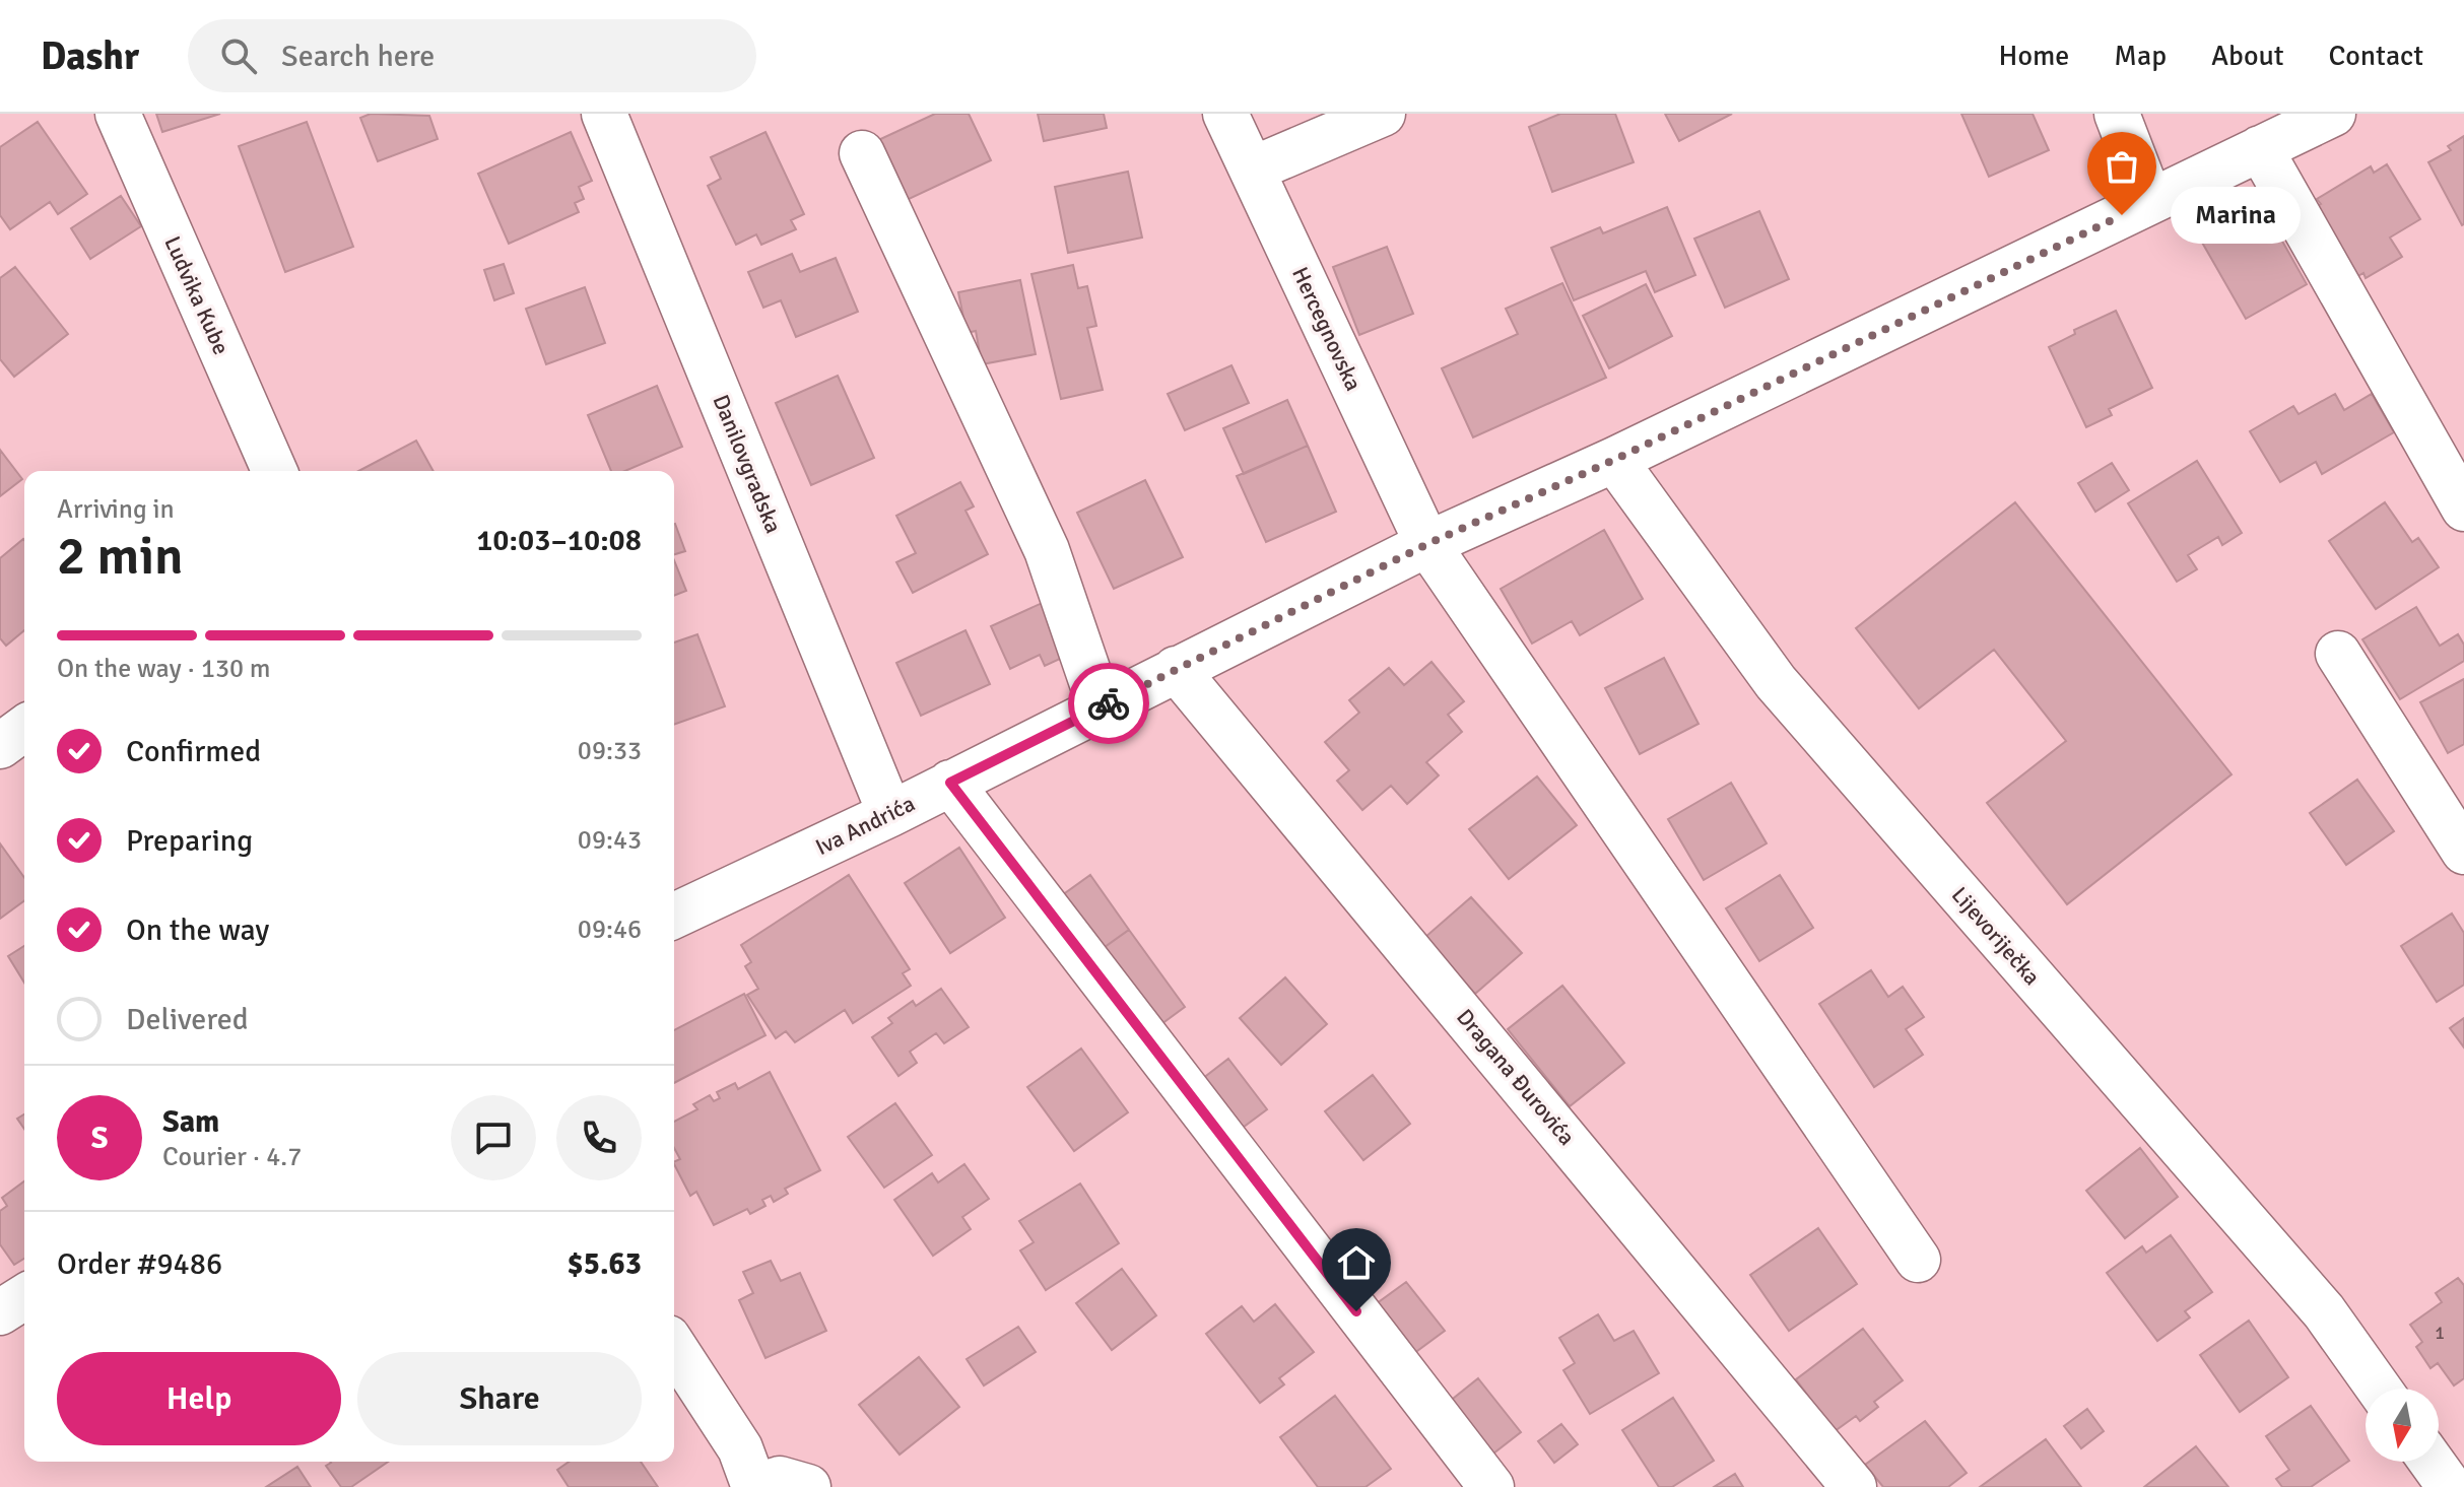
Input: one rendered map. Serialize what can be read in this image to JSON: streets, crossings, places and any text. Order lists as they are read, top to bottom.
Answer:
{
  "streets": {
    "street": [
      "Ludvika Kube",
      "Hercegnovska",
      "Danilovgradska",
      "Iva Andrića",
      "Lijevoriječka",
      "Dragana Đurovića"
    ]
  },
  "crossings": [
    ["Hercegnovska", "Iva Andrića"],
    ["Danilovgradska", "Iva Andrića"],
    ["Iva Andrića", "Lijevoriječka"],
    ["Iva Andrića", "Dragana Đurovića"]
  ],
  "places": ["Marina"],
  "house_numbers": ["1"],
  "north": "bottom",
  "page": {
    "header": "Dashr",
    "search": "Search here",
    "nav": [
      "Home",
      "Map",
      "About",
      "Contact"
    ],
    "bubble": "Marina",
    "heading": ["2 min", "Arriving in", "10:03–10:08"],
    "panel": [
      "Sam",
      "Courier · 4.7",
      "Order #9486",
      "$5.63"
    ],
    "bar": "On the way · 130 m",
    "list": [
      ["Confirmed", "09:33"],
      ["Preparing", "09:43"],
      ["On the way", "09:46"],
      "Delivered"
    ],
    "round": "S",
    "buttons": ["Help", "Share"]
  }
}
